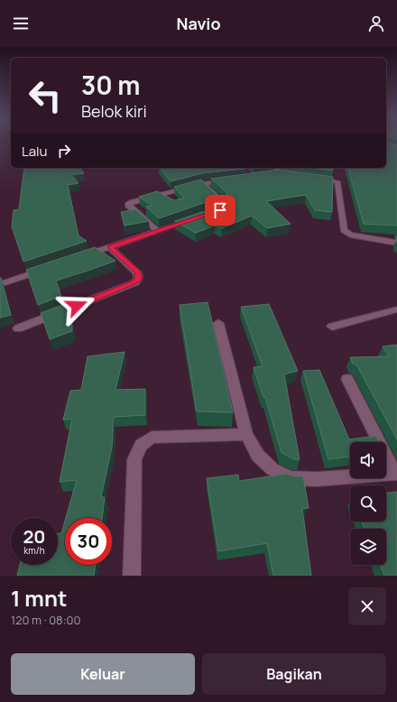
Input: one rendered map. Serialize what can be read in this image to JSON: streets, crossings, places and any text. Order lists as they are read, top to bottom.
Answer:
{
  "page": {
    "header": "Navio",
    "turn": ["30 m", "Belok kiri"],
    "then": "Lalu",
    "speed": "20 km/h",
    "limit": "30",
    "heading": ["1 mnt", "120 m · 08:00"],
    "buttons": ["Keluar", "Bagikan"]
  }
}
